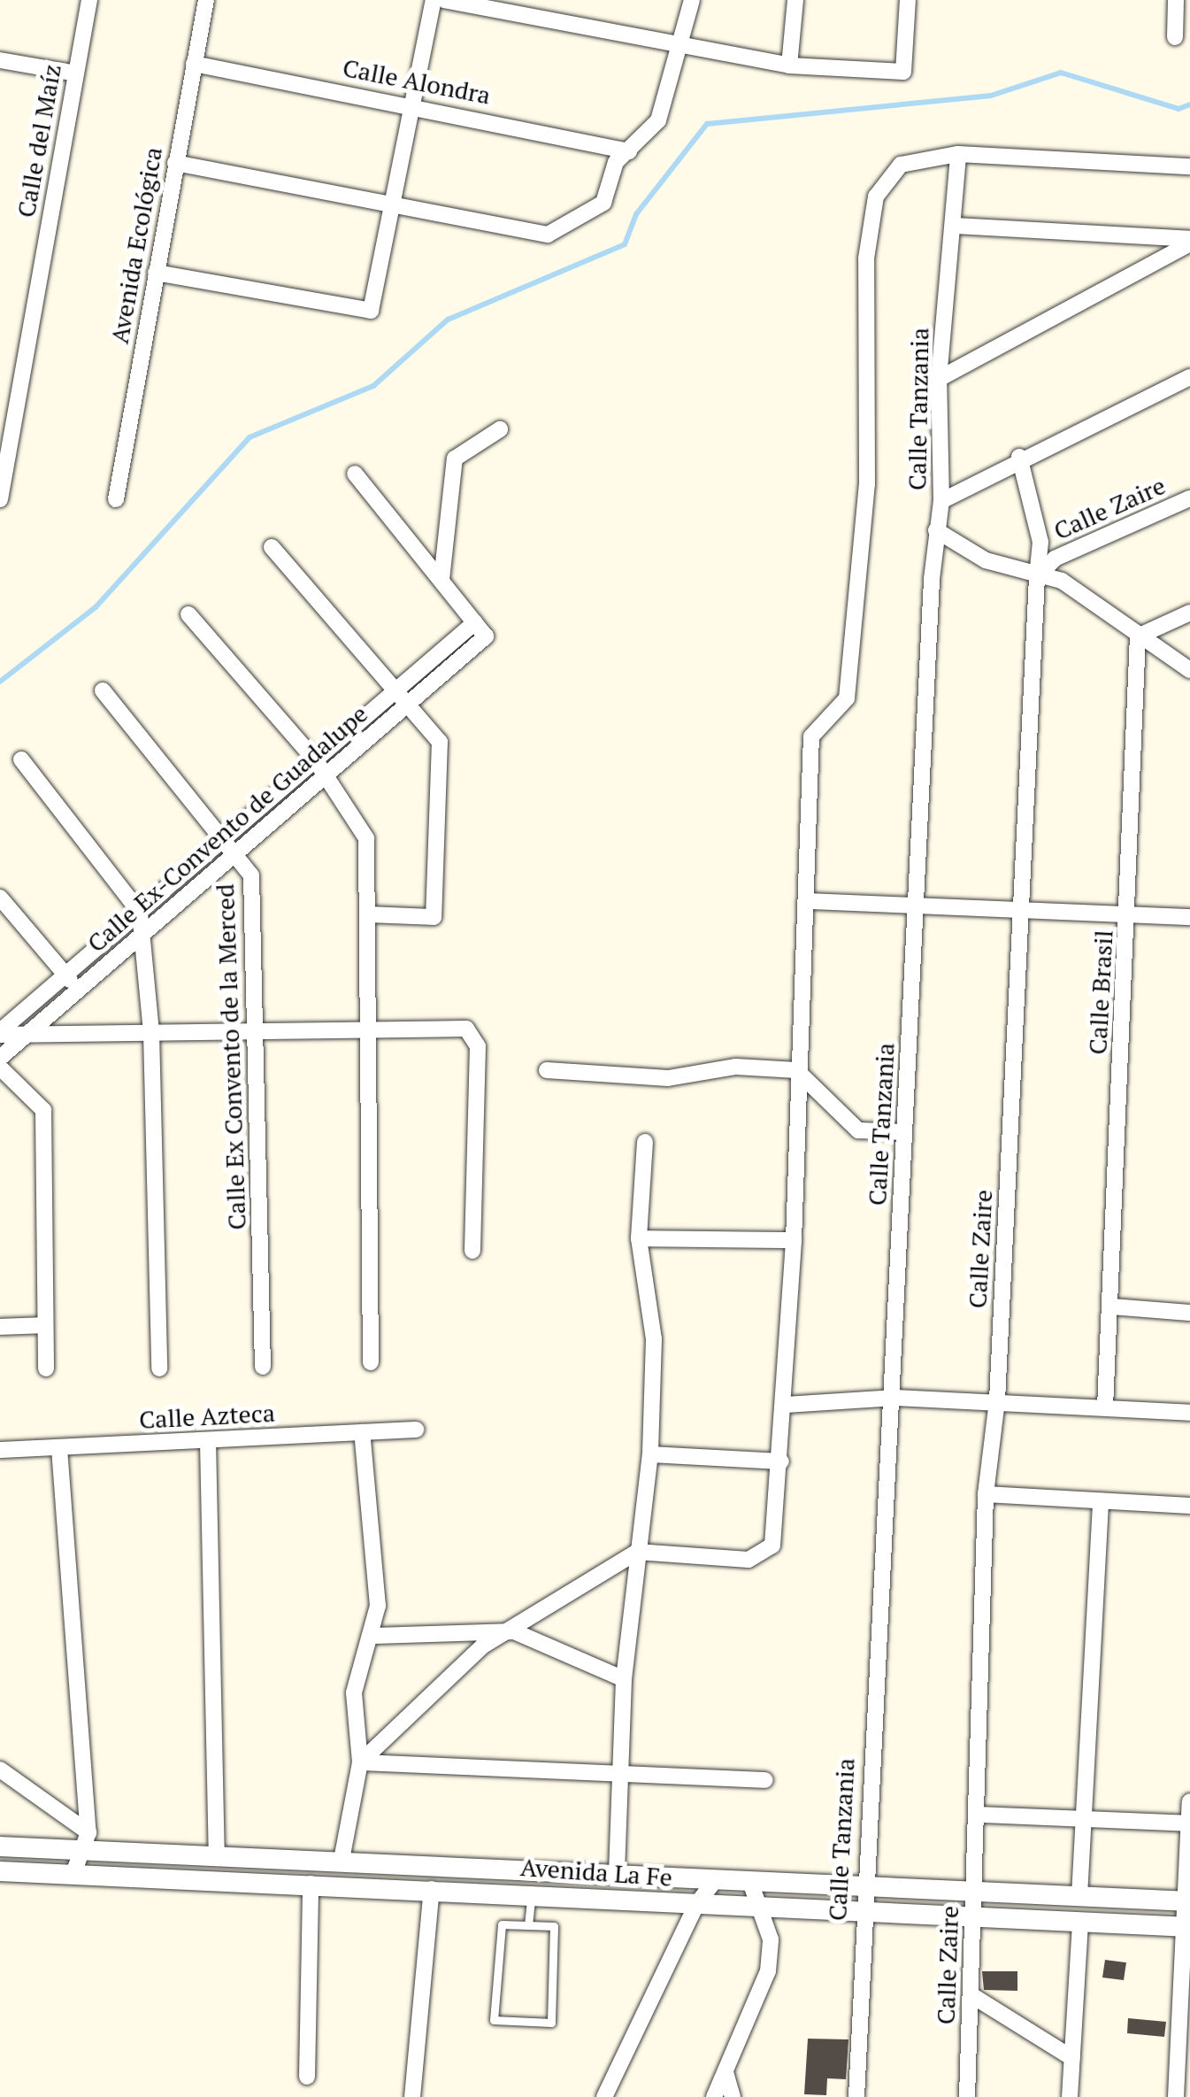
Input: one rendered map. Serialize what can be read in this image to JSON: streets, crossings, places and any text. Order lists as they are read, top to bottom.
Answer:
{
  "streets": {
    "street": [
      "Calle Alondra",
      "Calle del Maíz",
      "Avenida Ecológica",
      "Calle Tanzania",
      "Calle Zaire",
      "Calle Ex-Convento de Guadalupe",
      "Calle Brasil",
      "Calle Ex Convento de la Merced",
      "Calle Azteca",
      "Avenida La Fe"
    ]
  },
  "crossings": [
    ["Calle Alondra", "Avenida Ecológica"],
    ["Calle Tanzania", "Avenida La Fe"],
    ["Calle Zaire", "Avenida La Fe"],
    ["Calle Ex-Convento de Guadalupe", "Calle Ex Convento de la Merced"]
  ]
}
